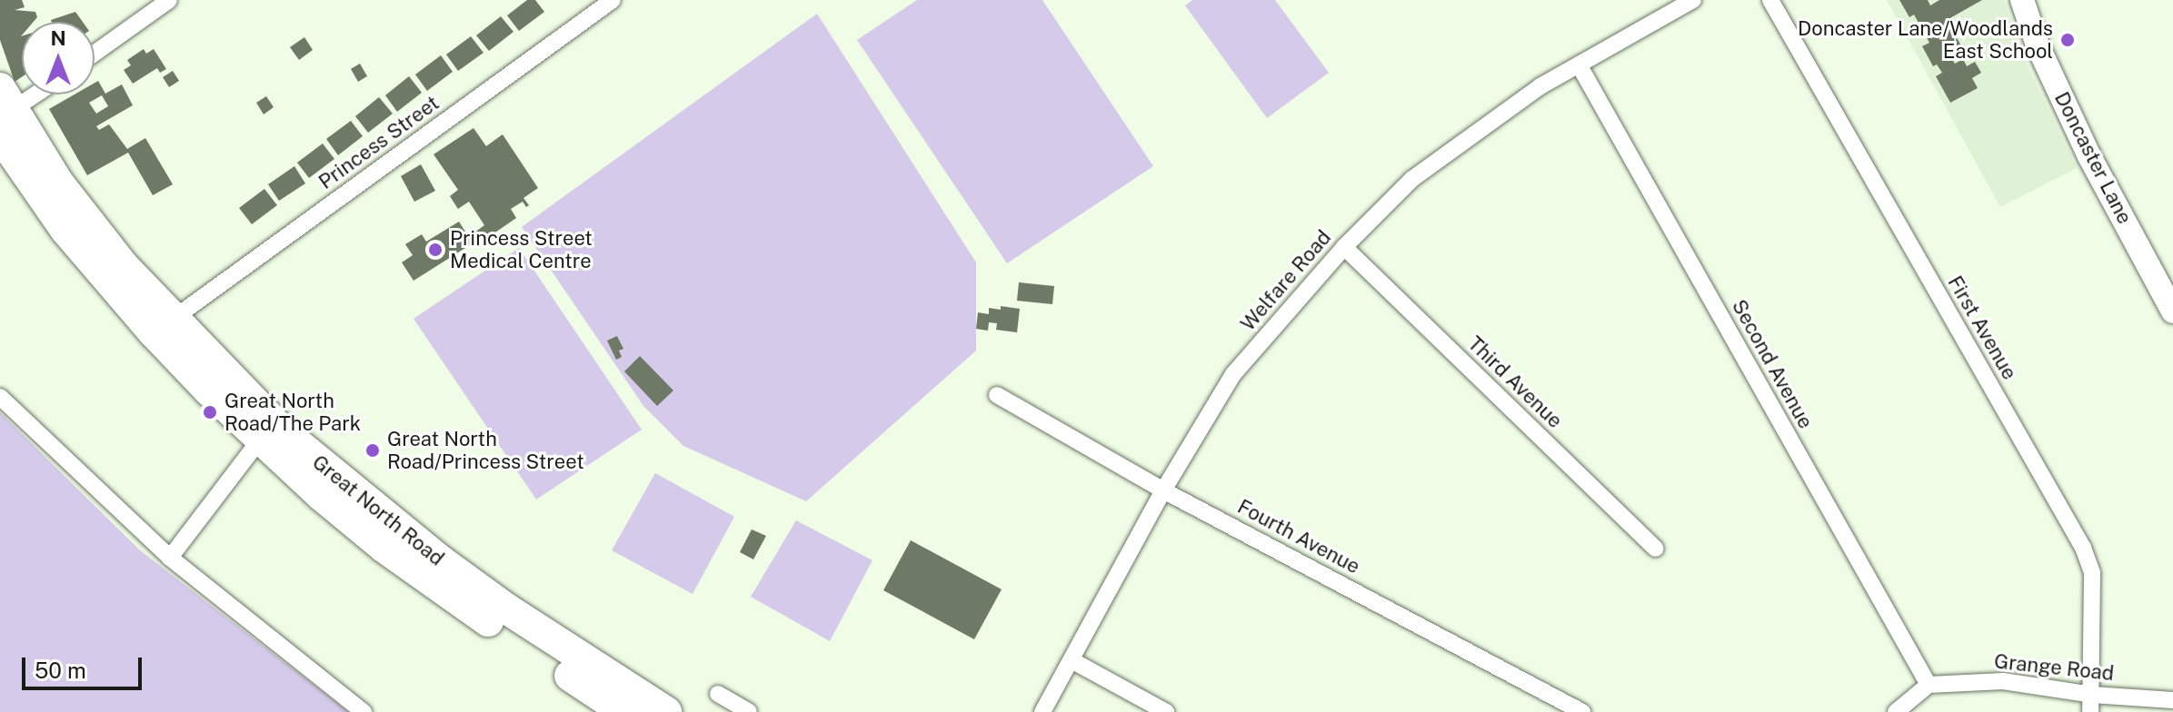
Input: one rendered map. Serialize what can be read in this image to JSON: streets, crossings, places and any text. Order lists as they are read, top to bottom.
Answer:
{
  "streets": {
    "highway": ["Great North Road"],
    "main road": ["Doncaster Lane"],
    "street": [
      "Princess Street",
      "Welfare Road",
      "First Avenue",
      "Second Avenue",
      "Third Avenue",
      "Fourth Avenue",
      "Grange Road"
    ]
  },
  "crossings": [
    ["Princess Street", "Great North Road"],
    ["Welfare Road", "Second Avenue"],
    ["Welfare Road", "Third Avenue"],
    ["Welfare Road", "Fourth Avenue"],
    ["First Avenue", "Grange Road"],
    ["Second Avenue", "Grange Road"]
  ],
  "places": [
    "Doncaster Lane/Woodlands East School",
    "Princess Street Medical Centre",
    "Great North Road/The Park",
    "Great North Road/Princess Street"
  ],
  "scale_bar": "50 m",
  "north": "top"
}
